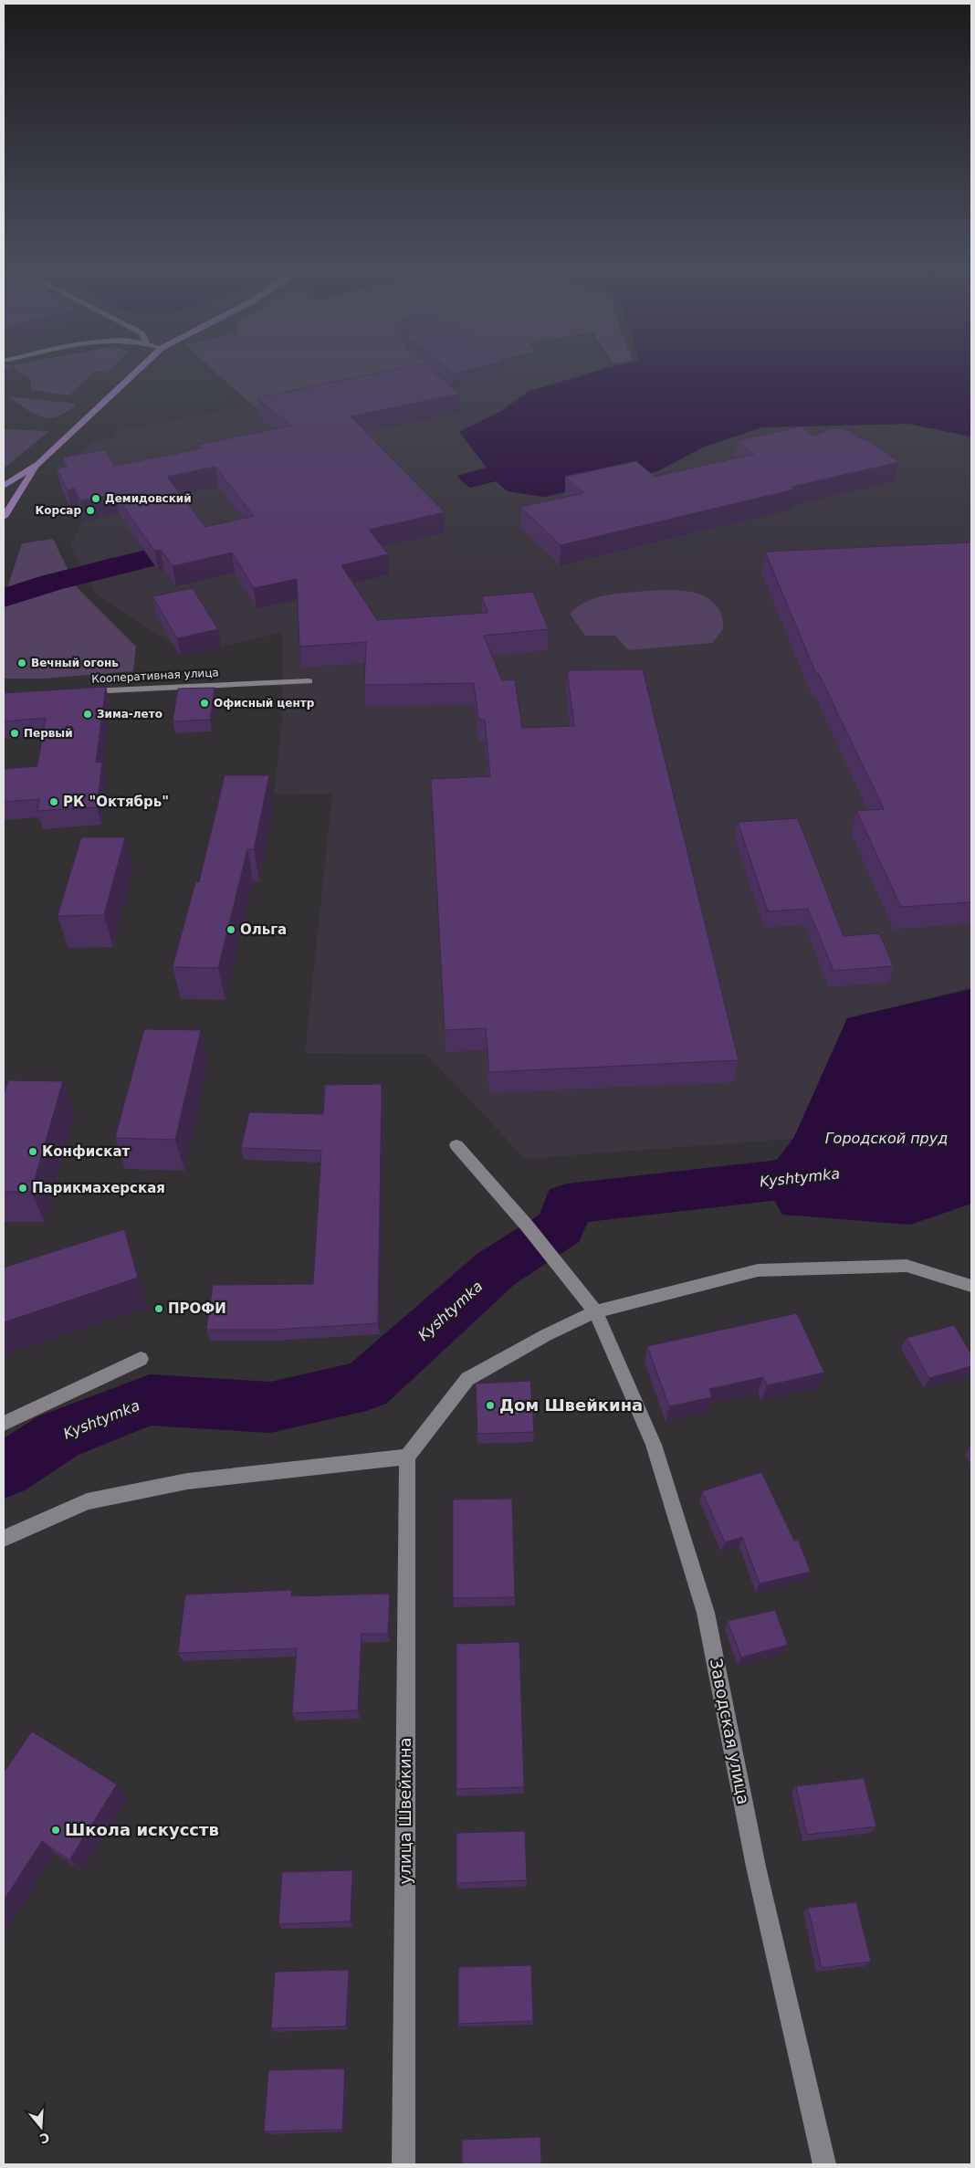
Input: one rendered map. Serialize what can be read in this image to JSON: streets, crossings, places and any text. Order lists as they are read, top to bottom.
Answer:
{
  "streets": {
    "street": ["Кооперативная улица", "Заводская улица", "улица Швейкина"]
  },
  "water": ["Городской пруд", "Kyshtymka"],
  "places": [
    "Демидовский",
    "Корсар",
    "Вечный огонь",
    "Офисный центр",
    "Зима-лето",
    "Первый",
    "РК \"Октябрь\"",
    "Ольга",
    "Конфискат",
    "Парикмахерская",
    "ПРОФИ",
    "Дом Швейкина",
    "Школа искусств"
  ],
  "north": "bottom"
}
